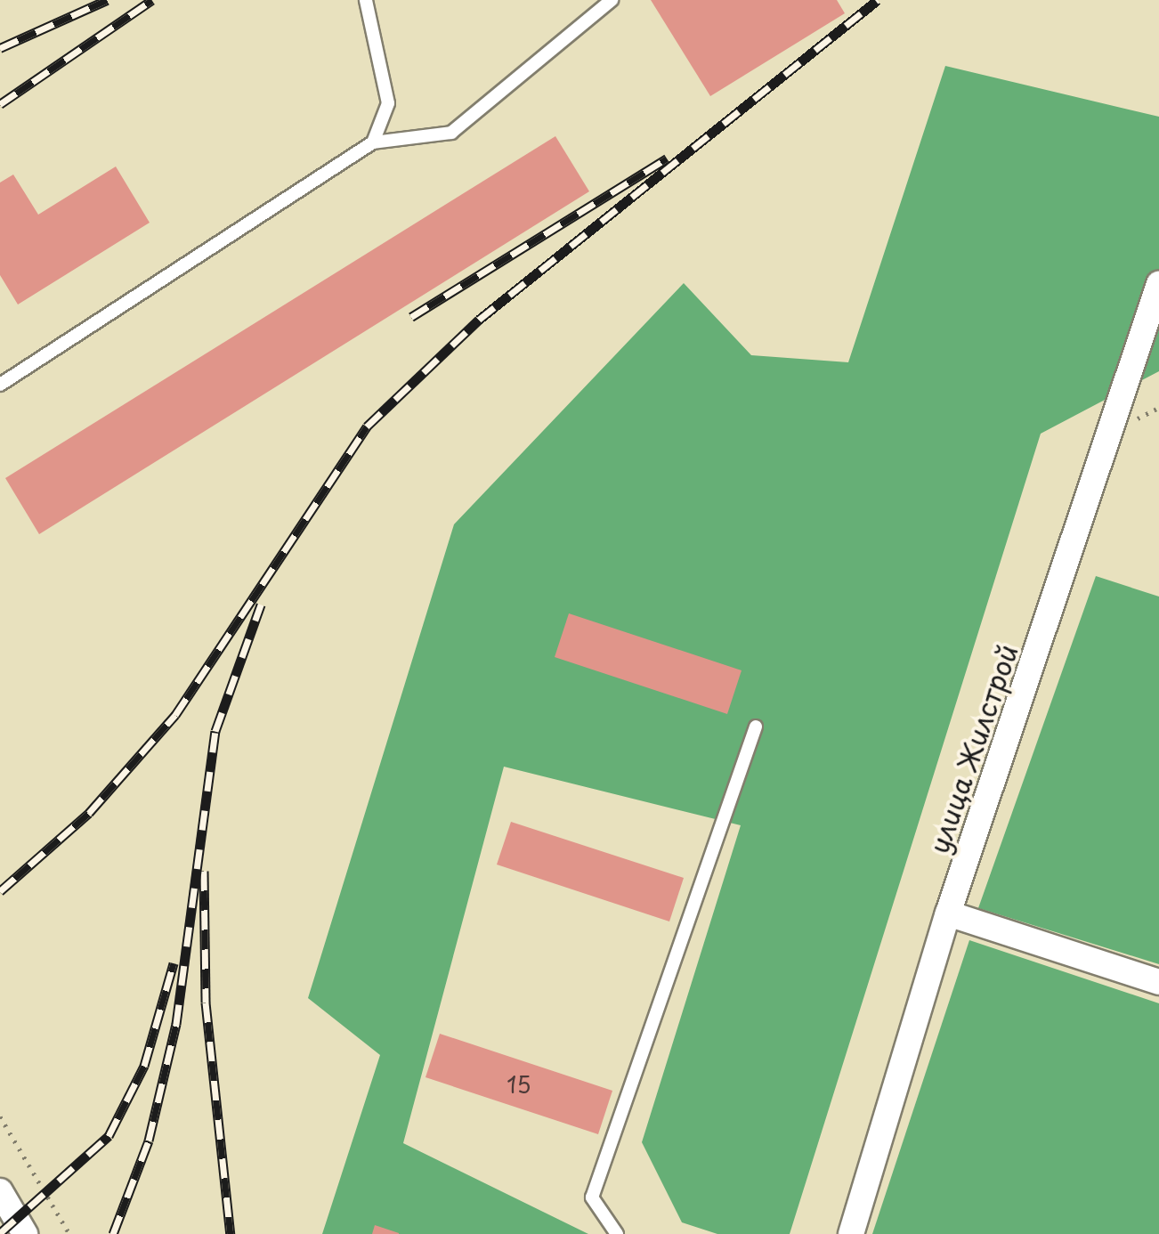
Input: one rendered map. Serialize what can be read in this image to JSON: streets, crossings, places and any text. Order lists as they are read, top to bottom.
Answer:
{
  "streets": {
    "street": ["улица Жилстрой"]
  },
  "house_numbers": ["15"]
}
